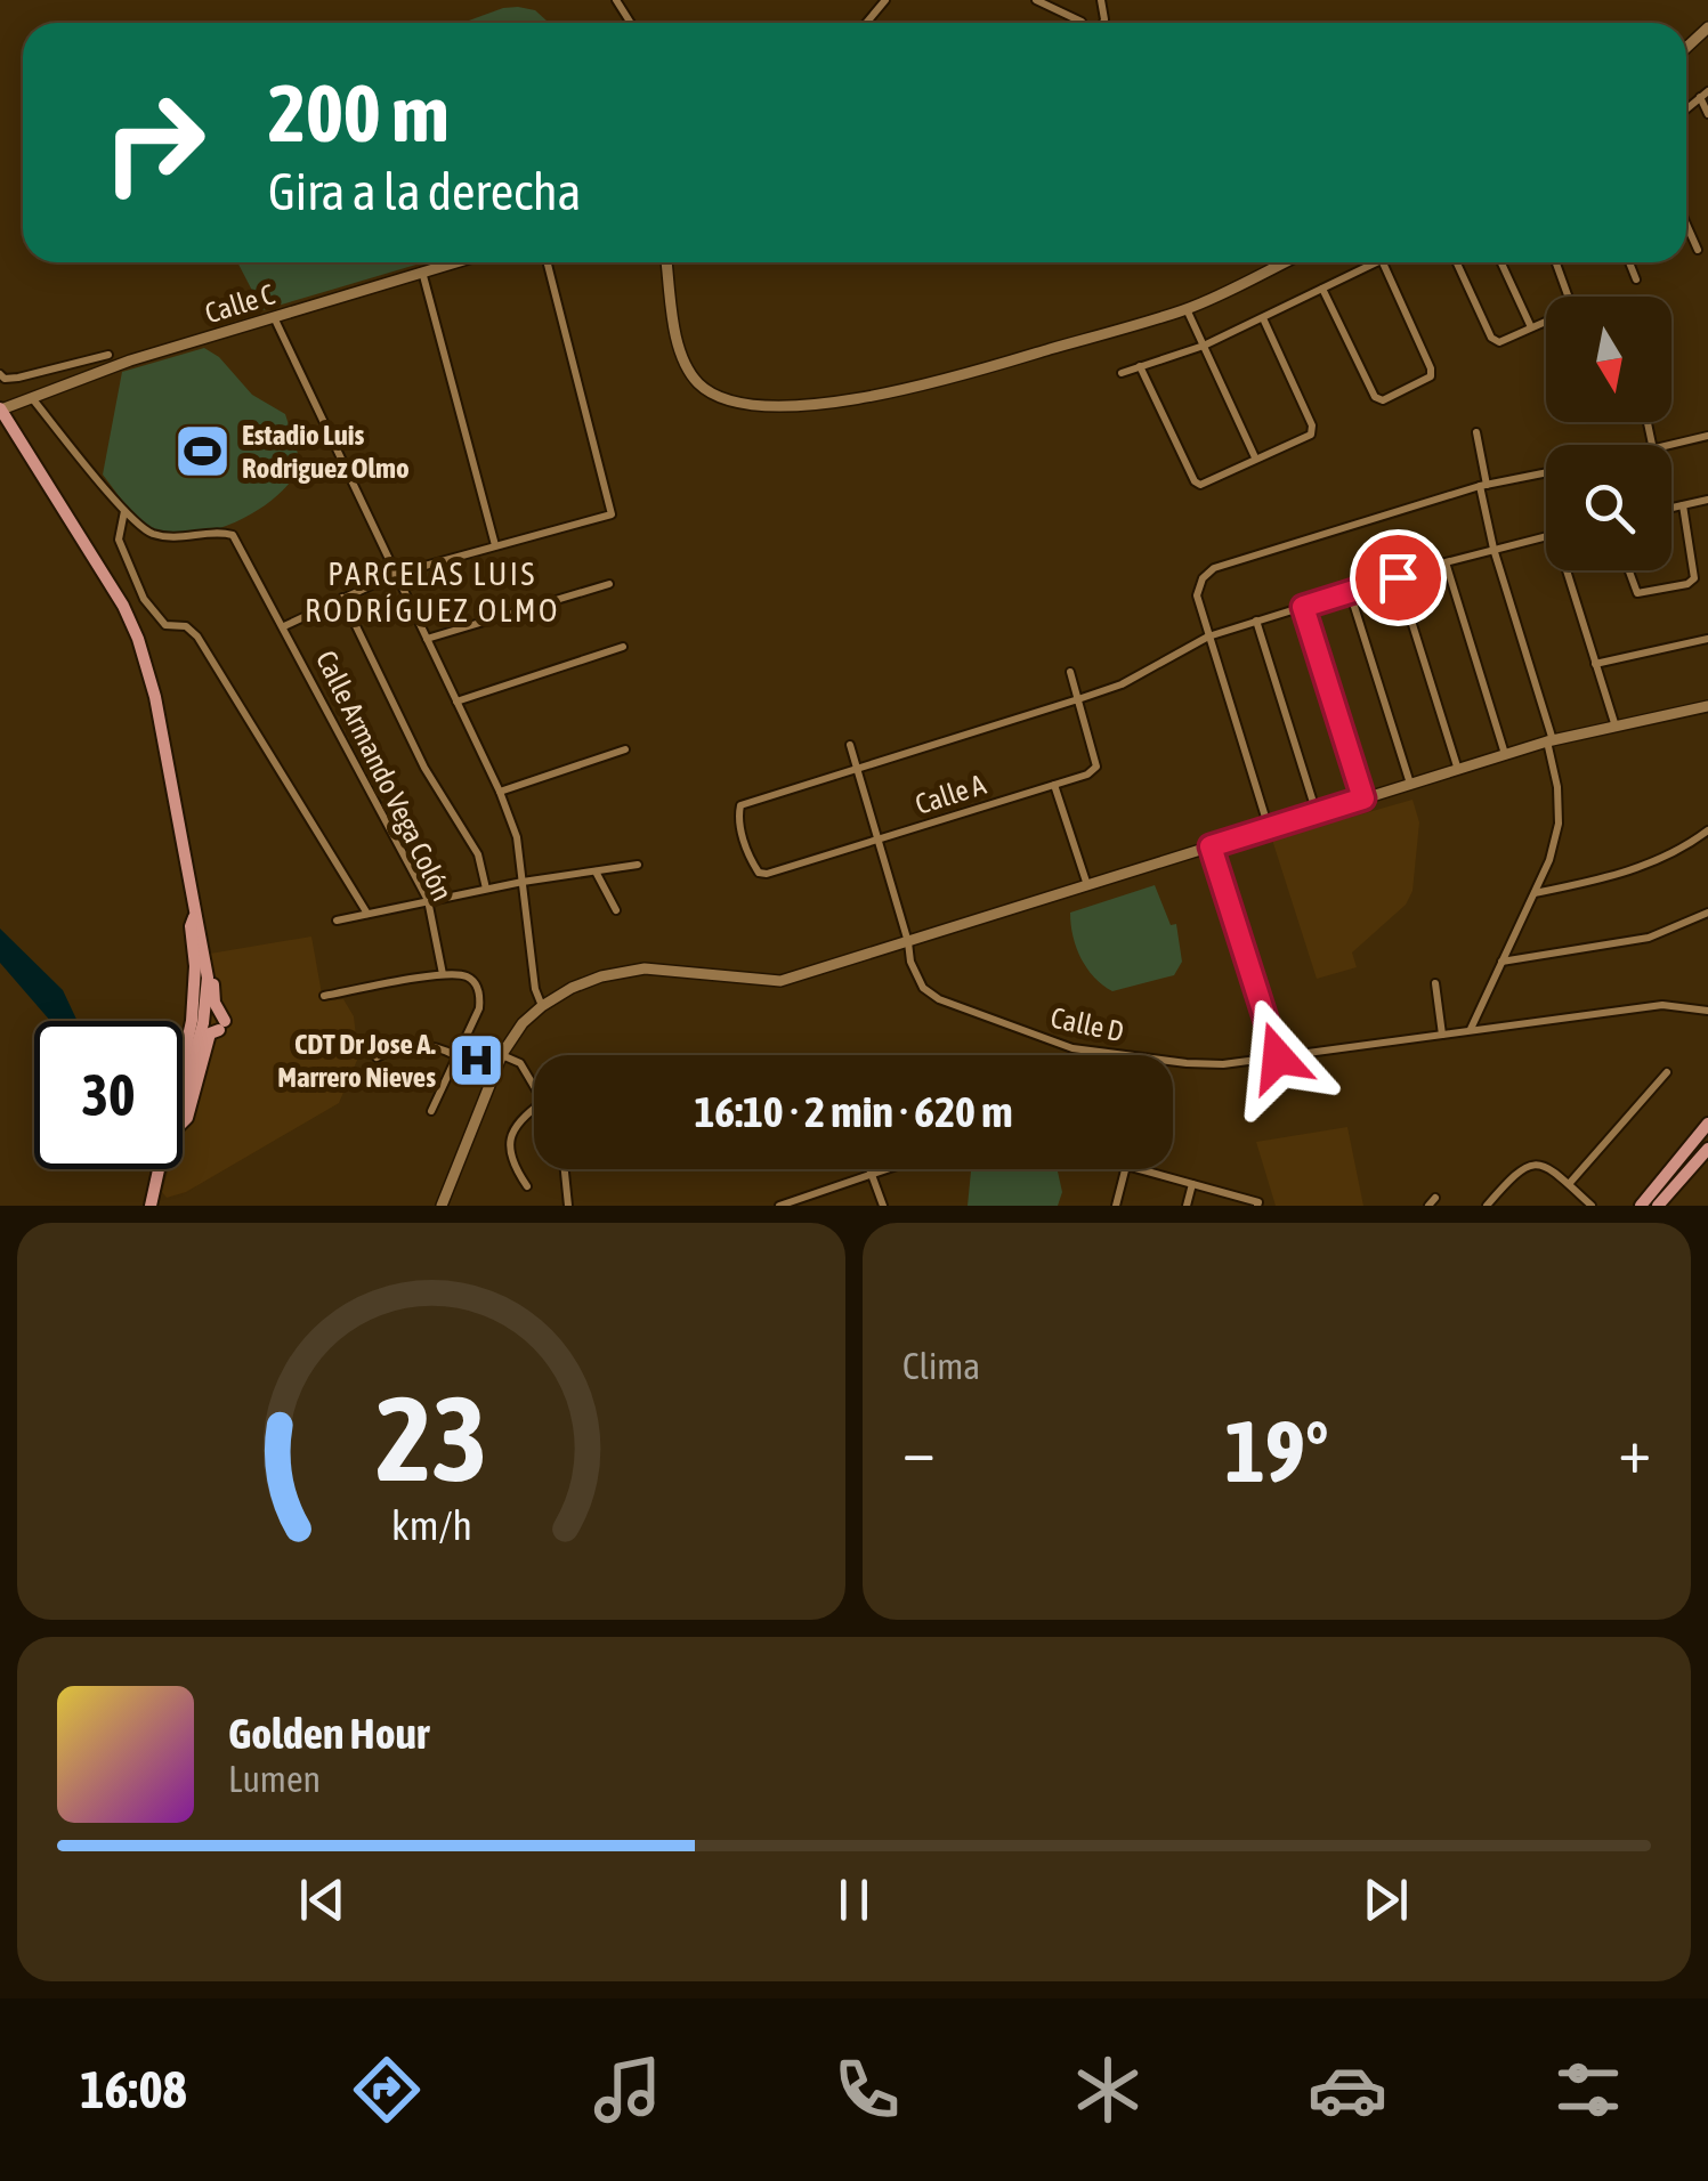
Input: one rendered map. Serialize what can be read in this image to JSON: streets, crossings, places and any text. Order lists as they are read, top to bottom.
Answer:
{
  "streets": {
    "street": [
      "Calle C",
      "Calle Armando Vega Colón",
      "Calle A",
      "Calle D"
    ]
  },
  "crossings": [
    ["Calle C", "Calle Armando Vega Colón"],
    ["Calle A", "Calle D"]
  ],
  "districts": ["PARCELAS LUIS RODRÍGUEZ OLMO"],
  "places": {
    "sports": ["Estadio Luis Rodriguez Olmo"],
    "hospital": ["CDT Dr Jose A. Marrero Nieves"]
  },
  "north": "bottom",
  "page": {
    "turn": ["200 m", "Gira a la derecha"],
    "limit": "30",
    "trip": "16:10 · 2 min · 620 m",
    "tile": "Clima",
    "heat": ["−", "19°", "+"],
    "song": ["Golden Hour", "Lumen"],
    "tabs": "16:08",
    "gauge": ["23", "km/h"]
  }
}
